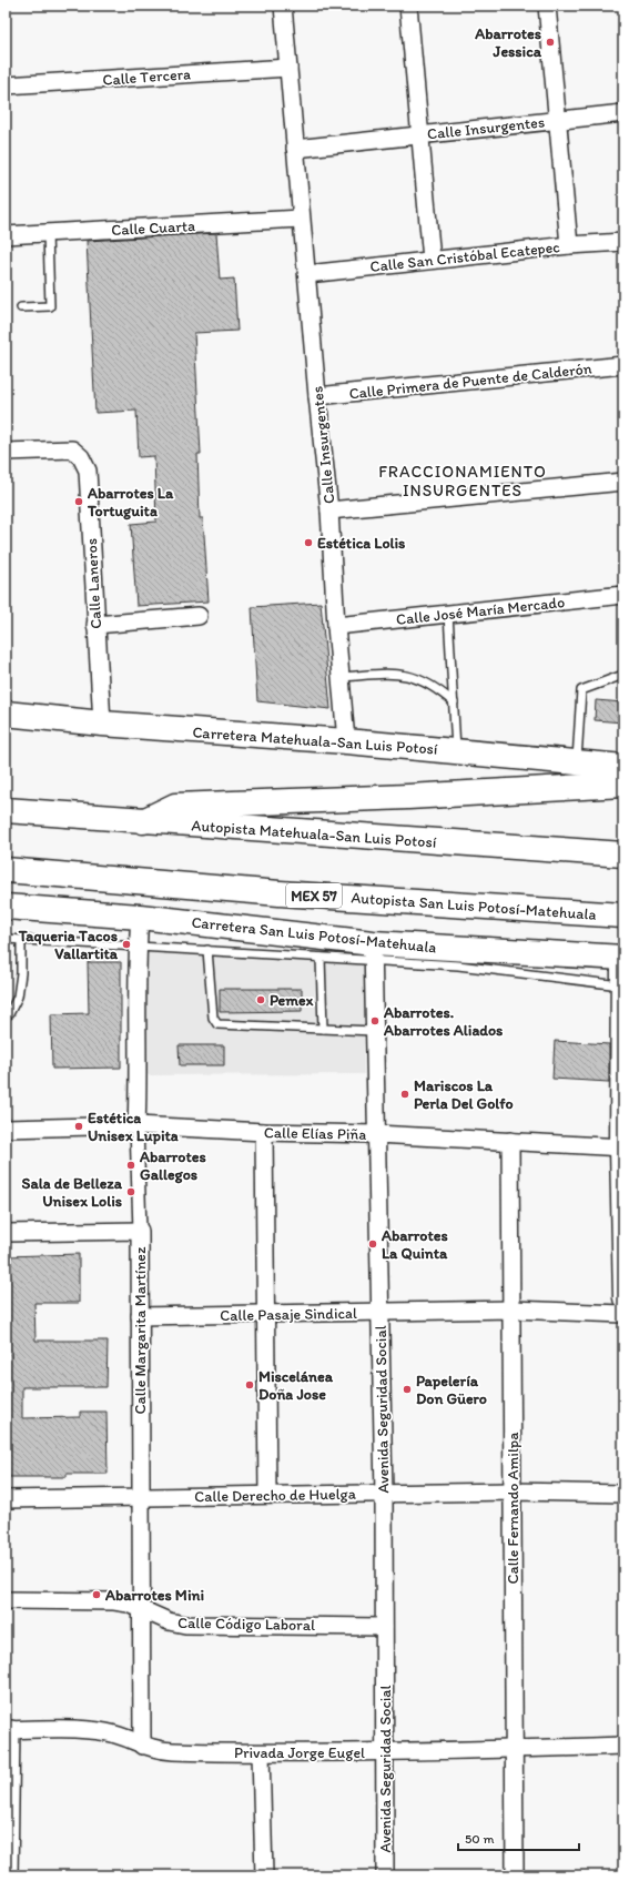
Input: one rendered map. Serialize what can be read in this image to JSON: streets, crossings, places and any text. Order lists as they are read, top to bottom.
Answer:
{
  "streets": {
    "main road": [
      "Carretera Matehuala-San Luis Potosí",
      "Autopista Matehuala-San Luis Potosí",
      "MEX 57",
      "Autopista San Luis Potosí-Matehuala",
      "Carretera San Luis Potosí-Matehuala"
    ],
    "street": [
      "Calle Tercera",
      "Calle Insurgentes",
      "Calle Cuarta",
      "Calle San Cristóbal Ecatepec",
      "Calle Primera de Puente de Calderón",
      "Calle Laneros",
      "Calle José María Mercado",
      "Calle Elías Piña",
      "Calle Pasaje Sindical",
      "Calle Margarita Martínez",
      "Avenida Seguridad Social",
      "Calle Derecho de Huelga",
      "Calle Fernando Amilpa",
      "Calle Código Laboral",
      "Privada Jorge Eugel"
    ]
  },
  "crossings": [
    ["Calle Tercera", "Calle Insurgentes"],
    ["Calle Insurgentes", "Calle Cuarta"],
    ["Calle Insurgentes", "Calle San Cristóbal Ecatepec"],
    ["Calle Insurgentes", "Calle Primera de Puente de Calderón"],
    ["Calle Insurgentes", "Calle José María Mercado"],
    ["Calle Insurgentes", "Carretera Matehuala-San Luis Potosí"],
    ["Calle Laneros", "Carretera Matehuala-San Luis Potosí"],
    ["Carretera San Luis Potosí-Matehuala", "Calle Margarita Martínez"],
    ["Carretera San Luis Potosí-Matehuala", "Avenida Seguridad Social"],
    ["Calle Elías Piña", "Calle Margarita Martínez"],
    ["Calle Elías Piña", "Avenida Seguridad Social"],
    ["Calle Elías Piña", "Calle Fernando Amilpa"],
    ["Calle Pasaje Sindical", "Calle Margarita Martínez"],
    ["Calle Pasaje Sindical", "Avenida Seguridad Social"],
    ["Calle Pasaje Sindical", "Calle Fernando Amilpa"],
    ["Calle Margarita Martínez", "Calle Derecho de Huelga"],
    ["Calle Margarita Martínez", "Calle Código Laboral"],
    ["Calle Margarita Martínez", "Privada Jorge Eugel"],
    ["Avenida Seguridad Social", "Calle Derecho de Huelga"],
    ["Avenida Seguridad Social", "Calle Código Laboral"],
    ["Avenida Seguridad Social", "Privada Jorge Eugel"],
    ["Calle Derecho de Huelga", "Calle Fernando Amilpa"],
    ["Calle Fernando Amilpa", "Privada Jorge Eugel"]
  ],
  "districts": ["FRACCIONAMIENTO INSURGENTES"],
  "places": [
    "Abarrotes Jessica",
    "Abarrotes La Tortuguita",
    "Estética Lolis",
    "Taqueria Tacos Vallartita",
    "Pemex",
    "Abarrotes. Abarrotes Aliados",
    "Mariscos La Perla Del Golfo",
    "Estética Unisex Lupita",
    "Abarrotes Gallegos",
    "Sala de Belleza Unisex Lolis",
    "Abarrotes La Quinta",
    "Miscelánea Doña Jose",
    "Papelería Don Güero",
    "Abarrotes Mini"
  ],
  "scale_bar": "50 m"
}
